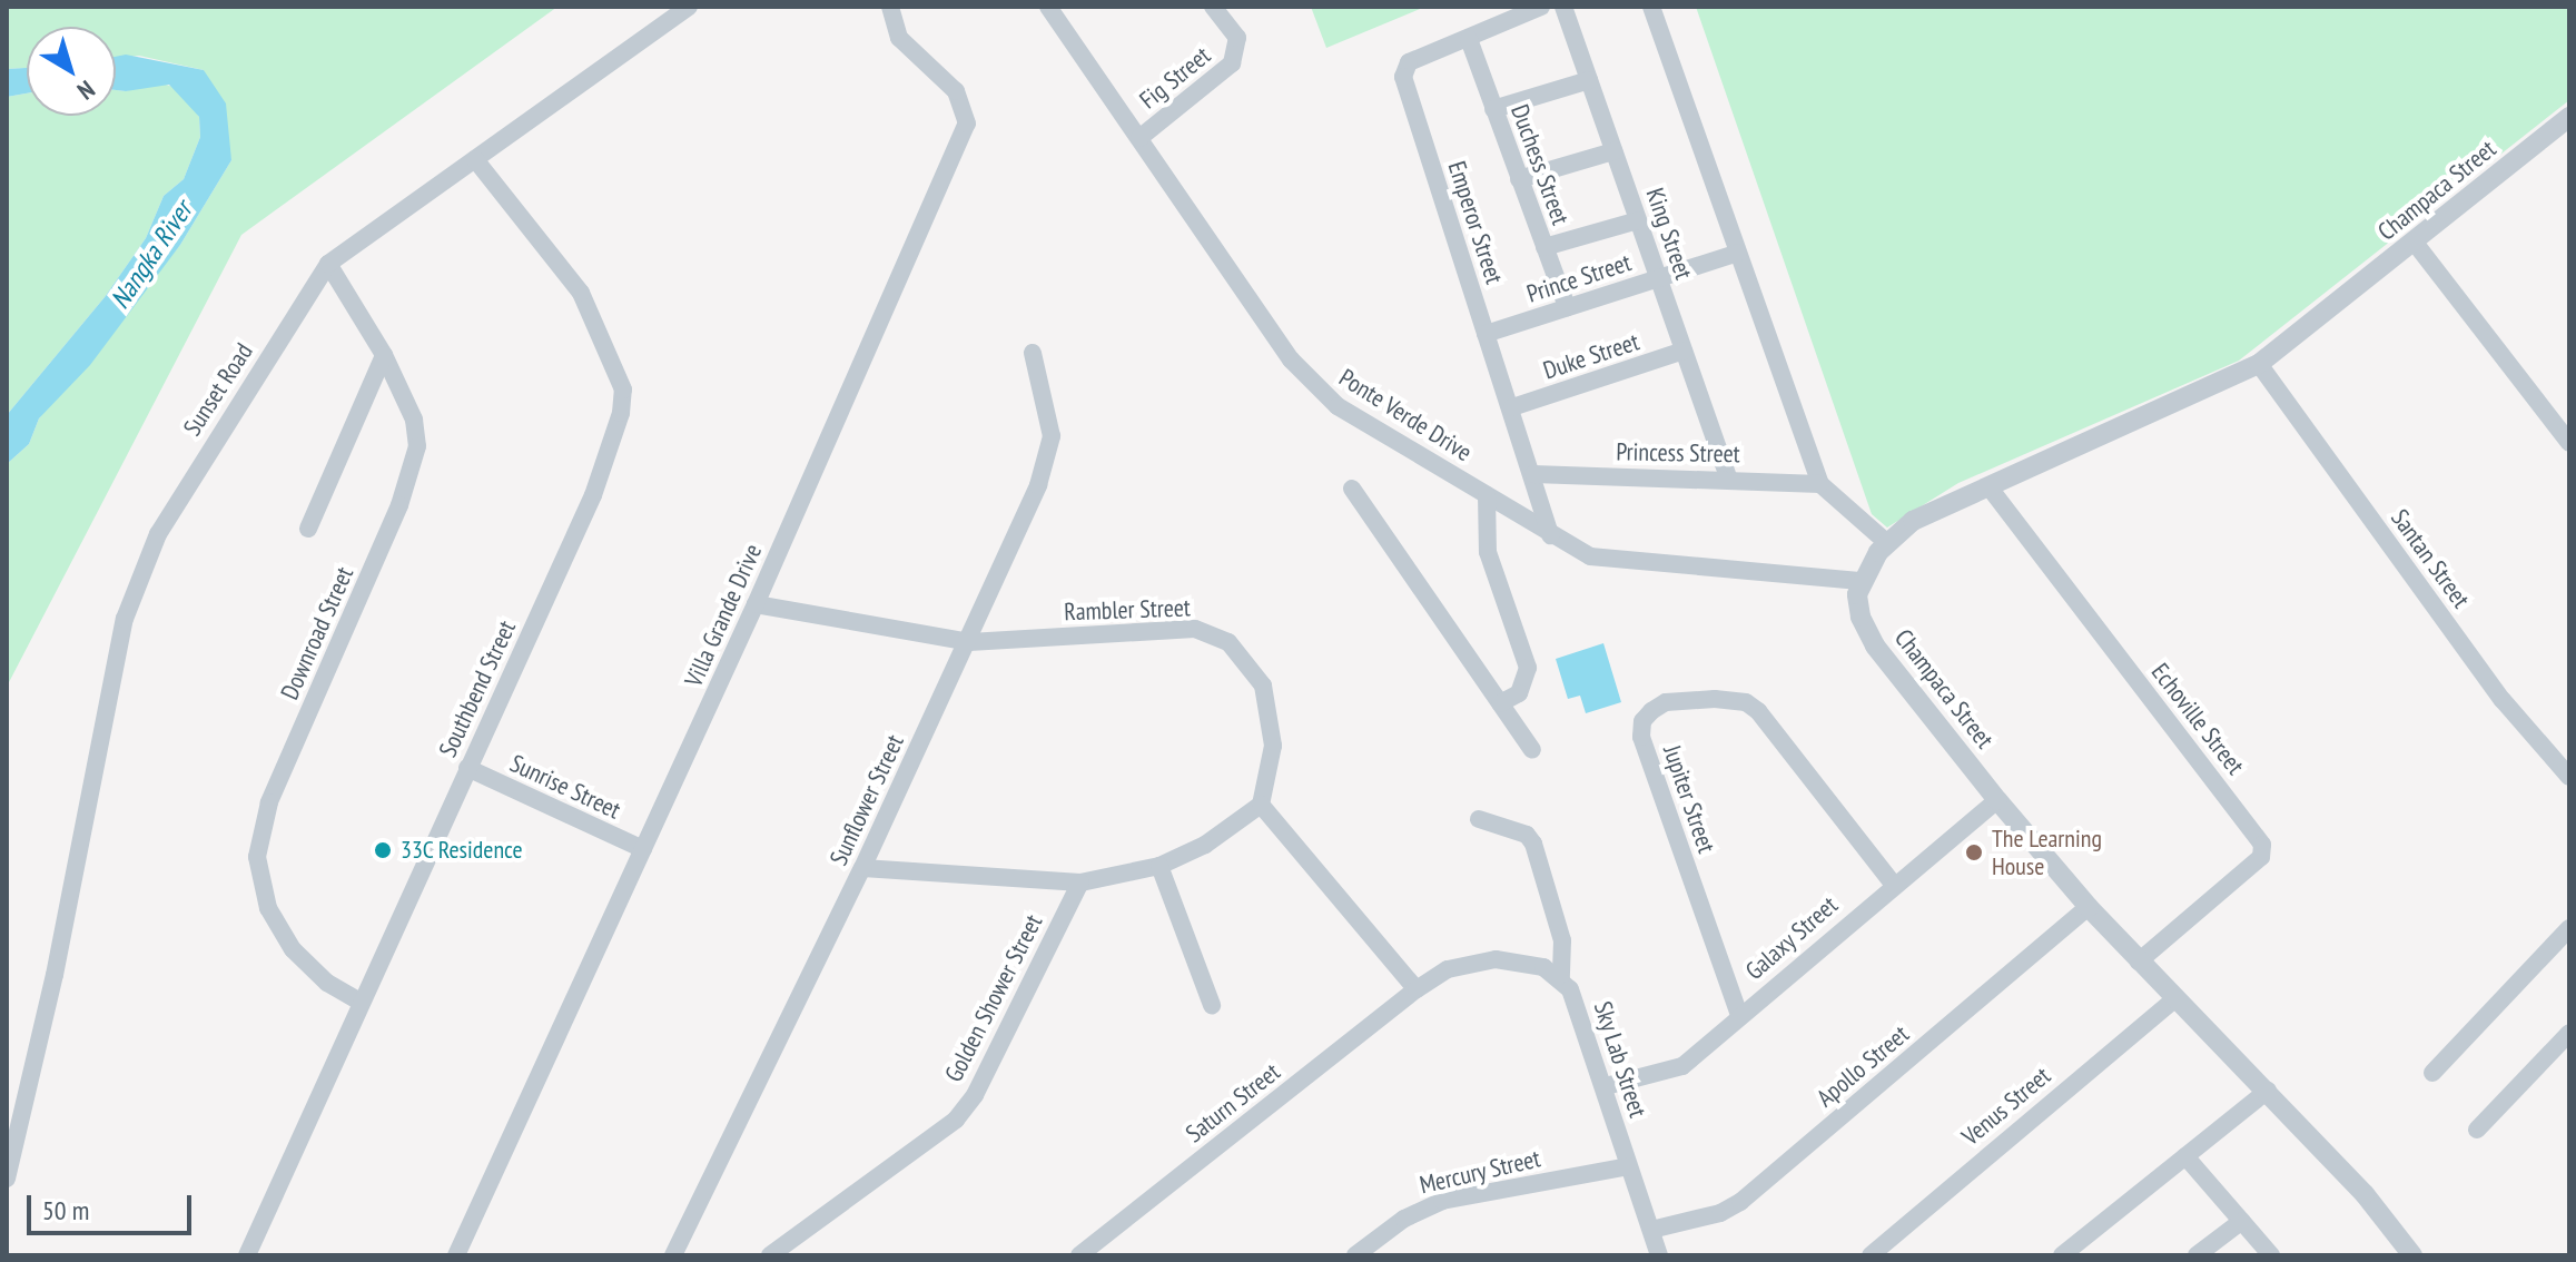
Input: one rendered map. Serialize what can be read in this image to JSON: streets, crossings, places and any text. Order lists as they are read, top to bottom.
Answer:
{
  "streets": {
    "street": [
      "Fig Street",
      "Duchess Street",
      "Champaca Street",
      "Emperor Street",
      "King Street",
      "Prince Street",
      "Duke Street",
      "Sunset Road",
      "Ponte Verde Drive",
      "Princess Street",
      "Santan Street",
      "Rambler Street",
      "Villa Grande Drive",
      "Downroad Street",
      "Southbend Street",
      "Echoville Street",
      "Sunrise Street",
      "Jupiter Street",
      "Sunflower Street",
      "Galaxy Street",
      "Golden Shower Street",
      "Sky Lab Street",
      "Apollo Street",
      "Saturn Street",
      "Venus Street",
      "Mercury Street"
    ]
  },
  "crossings": [
    ["Fig Street", "Ponte Verde Drive"],
    ["Duchess Street", "Emperor Street"],
    ["Duchess Street", "Prince Street"],
    ["Champaca Street", "Ponte Verde Drive"],
    ["Champaca Street", "Santan Street"],
    ["Champaca Street", "Echoville Street"],
    ["Champaca Street", "Galaxy Street"],
    ["Champaca Street", "Apollo Street"],
    ["Champaca Street", "Venus Street"],
    ["Emperor Street", "Prince Street"],
    ["Emperor Street", "Duke Street"],
    ["Emperor Street", "Ponte Verde Drive"],
    ["Emperor Street", "Princess Street"],
    ["King Street", "Prince Street"],
    ["King Street", "Duke Street"],
    ["King Street", "Princess Street"],
    ["Sunset Road", "Downroad Street"],
    ["Sunset Road", "Southbend Street"],
    ["Rambler Street", "Villa Grande Drive"],
    ["Rambler Street", "Sunflower Street"],
    ["Villa Grande Drive", "Sunrise Street"],
    ["Downroad Street", "Southbend Street"],
    ["Southbend Street", "Sunrise Street"],
    ["Jupiter Street", "Galaxy Street"],
    ["Galaxy Street", "Sky Lab Street"],
    ["Sky Lab Street", "Apollo Street"],
    ["Sky Lab Street", "Mercury Street"]
  ],
  "water": ["Nangka River"],
  "places": ["33C Residence", "The Learning House"],
  "scale_bar": "50 m",
  "north": "bottom right"
}
